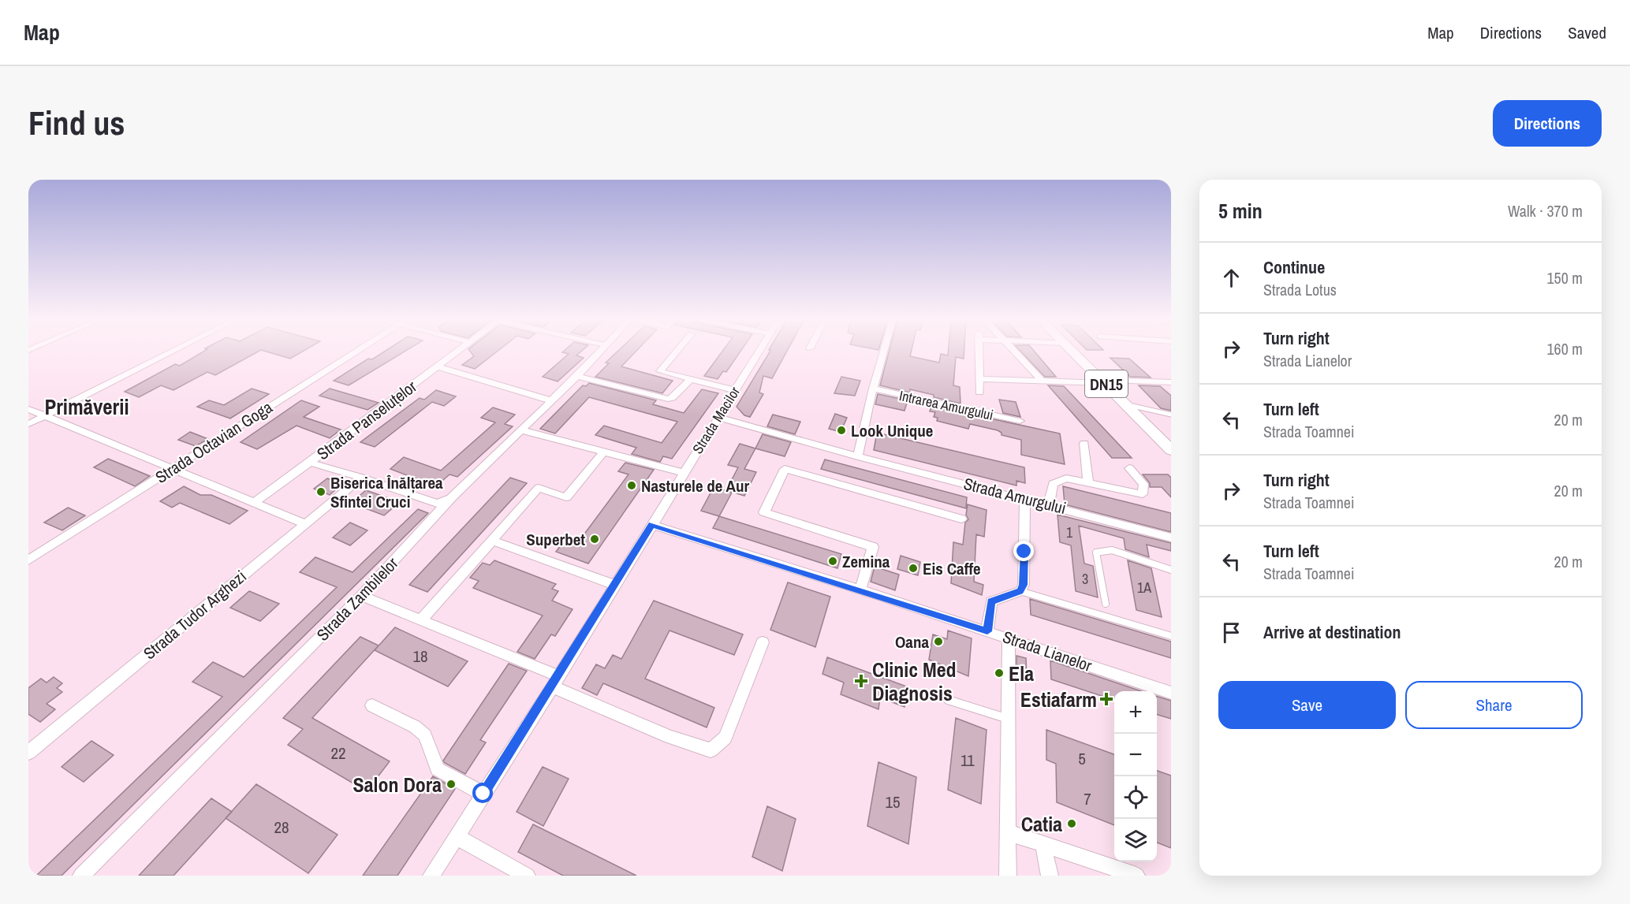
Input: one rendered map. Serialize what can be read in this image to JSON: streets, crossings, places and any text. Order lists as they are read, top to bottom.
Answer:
{
  "streets": {
    "main road": ["DN15"],
    "street": [
      "Intrarea Amurgului",
      "Strada Panseluțelor",
      "Strada Macilor",
      "Strada Octavian Goga",
      "Strada Amurgului",
      "Strada Zambilelor",
      "Strada Tudor Arghezi",
      "Strada Lianelor"
    ]
  },
  "crossings": [
    ["Strada Macilor", "Strada Amurgului"],
    ["Strada Macilor", "Strada Lianelor"]
  ],
  "districts": ["Primăverii"],
  "places": {
    "other": [
      "Look Unique",
      "Nasturele de Aur",
      "Biserica Înălțarea Sfintei Cruci",
      "Superbet",
      "Zemina",
      "Eis Caffe",
      "Oana",
      "Ela",
      "Salon Dora",
      "Catia"
    ],
    "health": ["Clinic Med Diagnosis", "Estiafarm"]
  },
  "house_numbers": [
    "1",
    "3",
    "1A",
    "18",
    "22",
    "5",
    "11",
    "7",
    "15",
    "28"
  ],
  "page": {
    "header": "Map",
    "nav": ["Map", "Directions", "Saved"],
    "buttons": [
      "Directions",
      ["Save", "Share"]
    ],
    "title": "Find us",
    "heading": ["5 min", "Walk · 370 m"],
    "list": [
      ["Continue", "Strada Lotus", "150 m"],
      ["Turn right", "Strada Lianelor", "160 m"],
      ["Turn left", "Strada Toamnei", "20 m"],
      ["Turn right", "Strada Toamnei", "20 m"],
      ["Turn left", "Strada Toamnei", "20 m"],
      "Arrive at destination"
    ],
    "map_buttons": ["+", "−"]
  }
}
